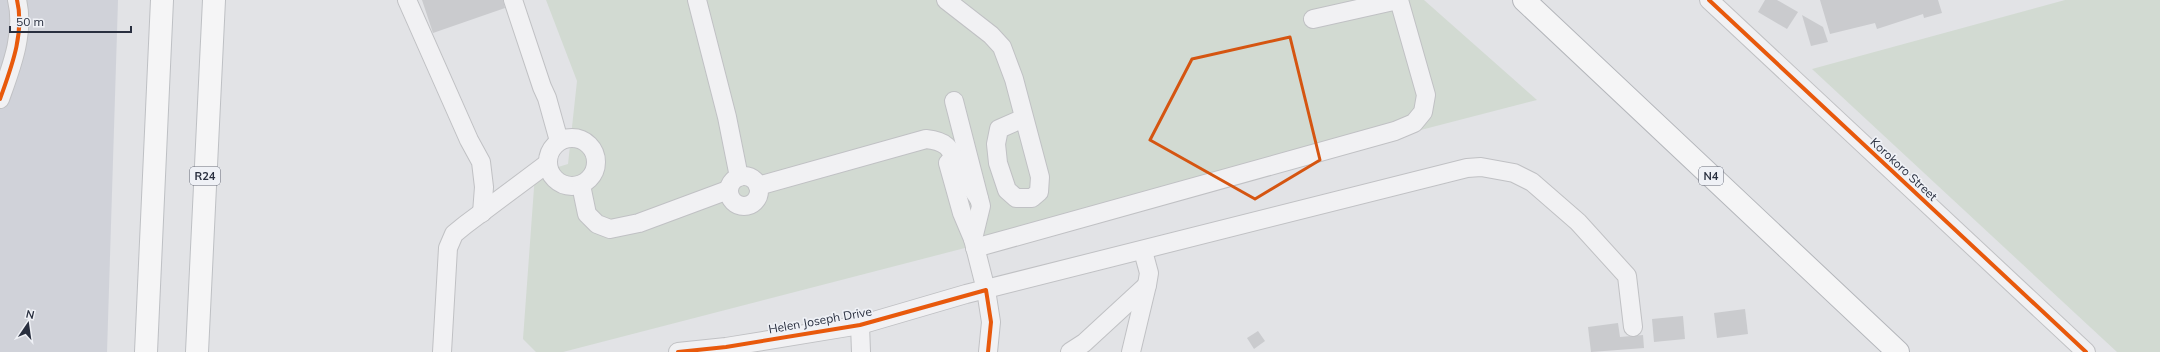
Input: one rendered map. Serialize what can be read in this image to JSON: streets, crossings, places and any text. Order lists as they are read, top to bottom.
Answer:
{
  "streets": {
    "main road": ["R24", "N4"],
    "street": ["Korokoro Street", "Helen Joseph Drive"]
  },
  "scale_bar": "50 m",
  "north": "top"
}
